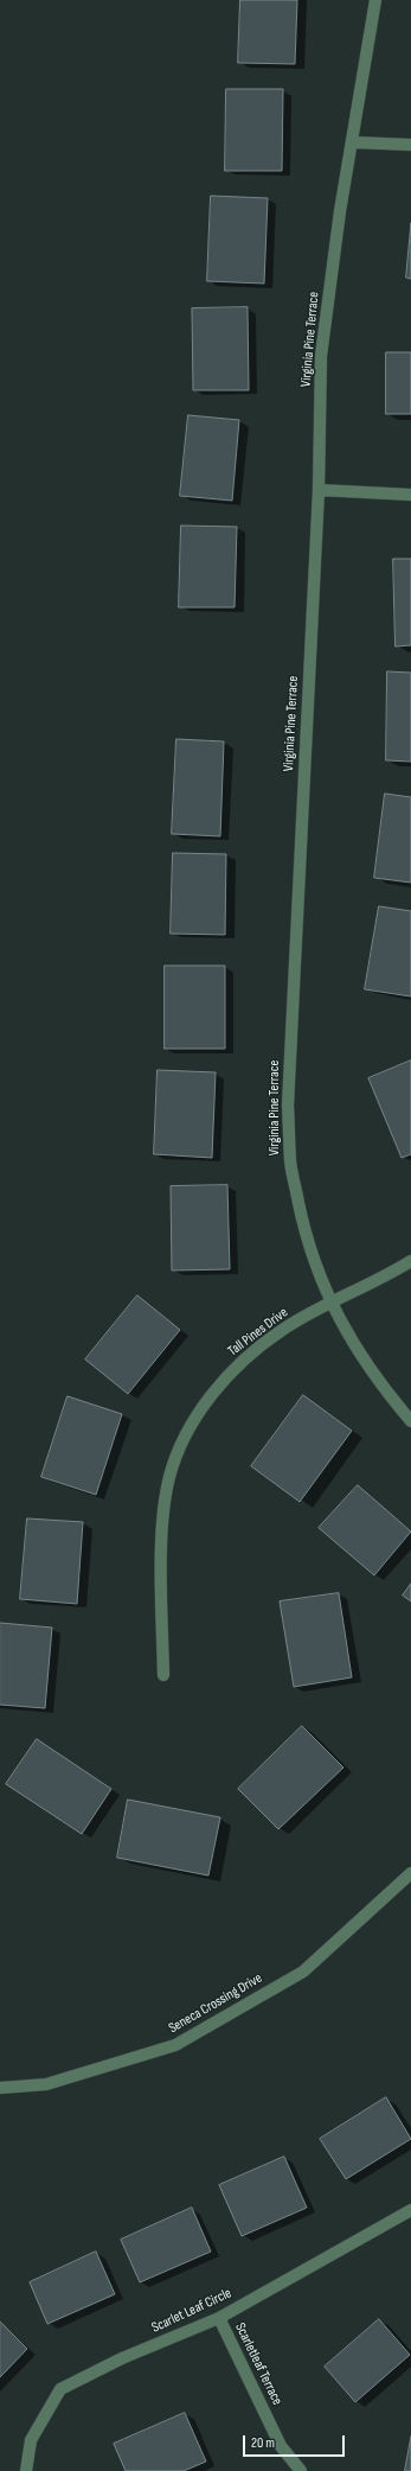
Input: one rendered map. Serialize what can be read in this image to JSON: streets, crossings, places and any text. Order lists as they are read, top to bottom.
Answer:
{
  "streets": {
    "street": [
      "Virginia Pine Terrace",
      "Tall Pines Drive",
      "Seneca Crossing Drive",
      "Scarlet Leaf Circle",
      "Scarletleaf Terrace"
    ]
  },
  "crossings": [
    ["Virginia Pine Terrace", "Tall Pines Drive"],
    ["Scarlet Leaf Circle", "Scarletleaf Terrace"]
  ],
  "scale_bar": "20 m"
}
